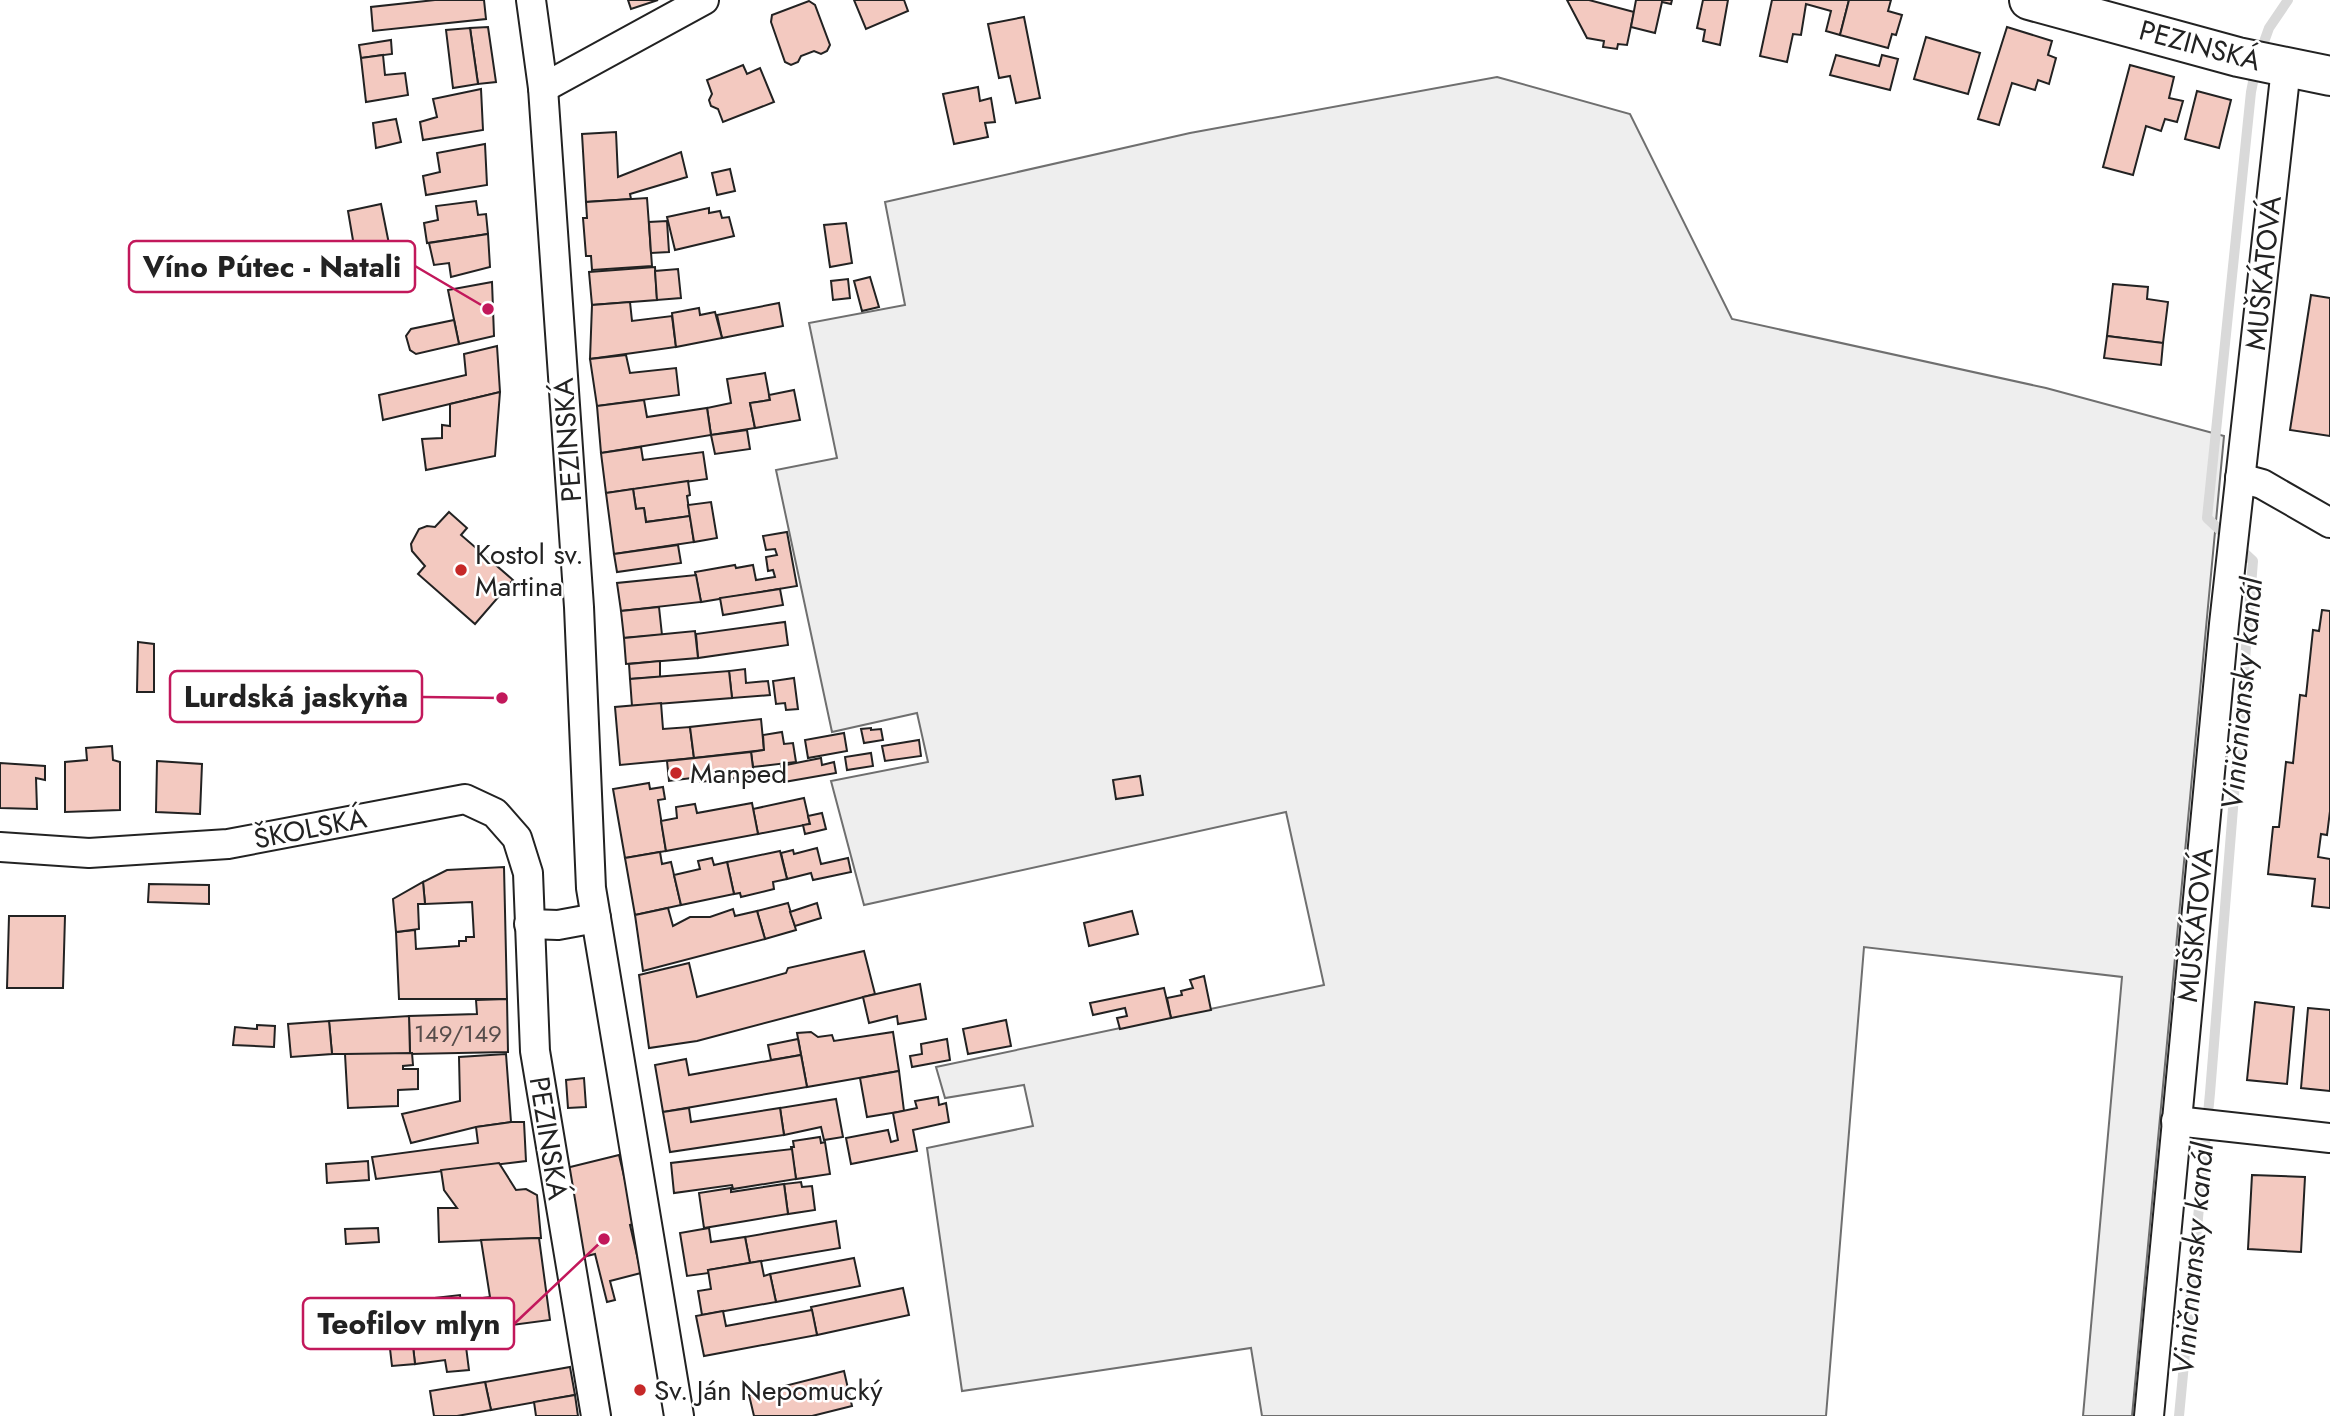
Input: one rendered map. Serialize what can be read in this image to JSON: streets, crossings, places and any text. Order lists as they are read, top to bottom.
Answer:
{
  "streets": {
    "main road": ["PEZINSKÁ"],
    "street": ["MUŠKÁTOVÁ", "ŠKOLSKÁ"]
  },
  "crossings": [
    ["PEZINSKÁ", "MUŠKÁTOVÁ"],
    ["PEZINSKÁ", "ŠKOLSKÁ"]
  ],
  "water": ["Viničniansky kanál"],
  "places": [
    "Víno Pútec - Natali",
    "Kostol sv. Martina",
    "Lurdská jaskyňa",
    "Manped",
    "Teofilov mlyn",
    "Sv. Ján Nepomucký"
  ],
  "house_numbers": ["149/149"]
}
